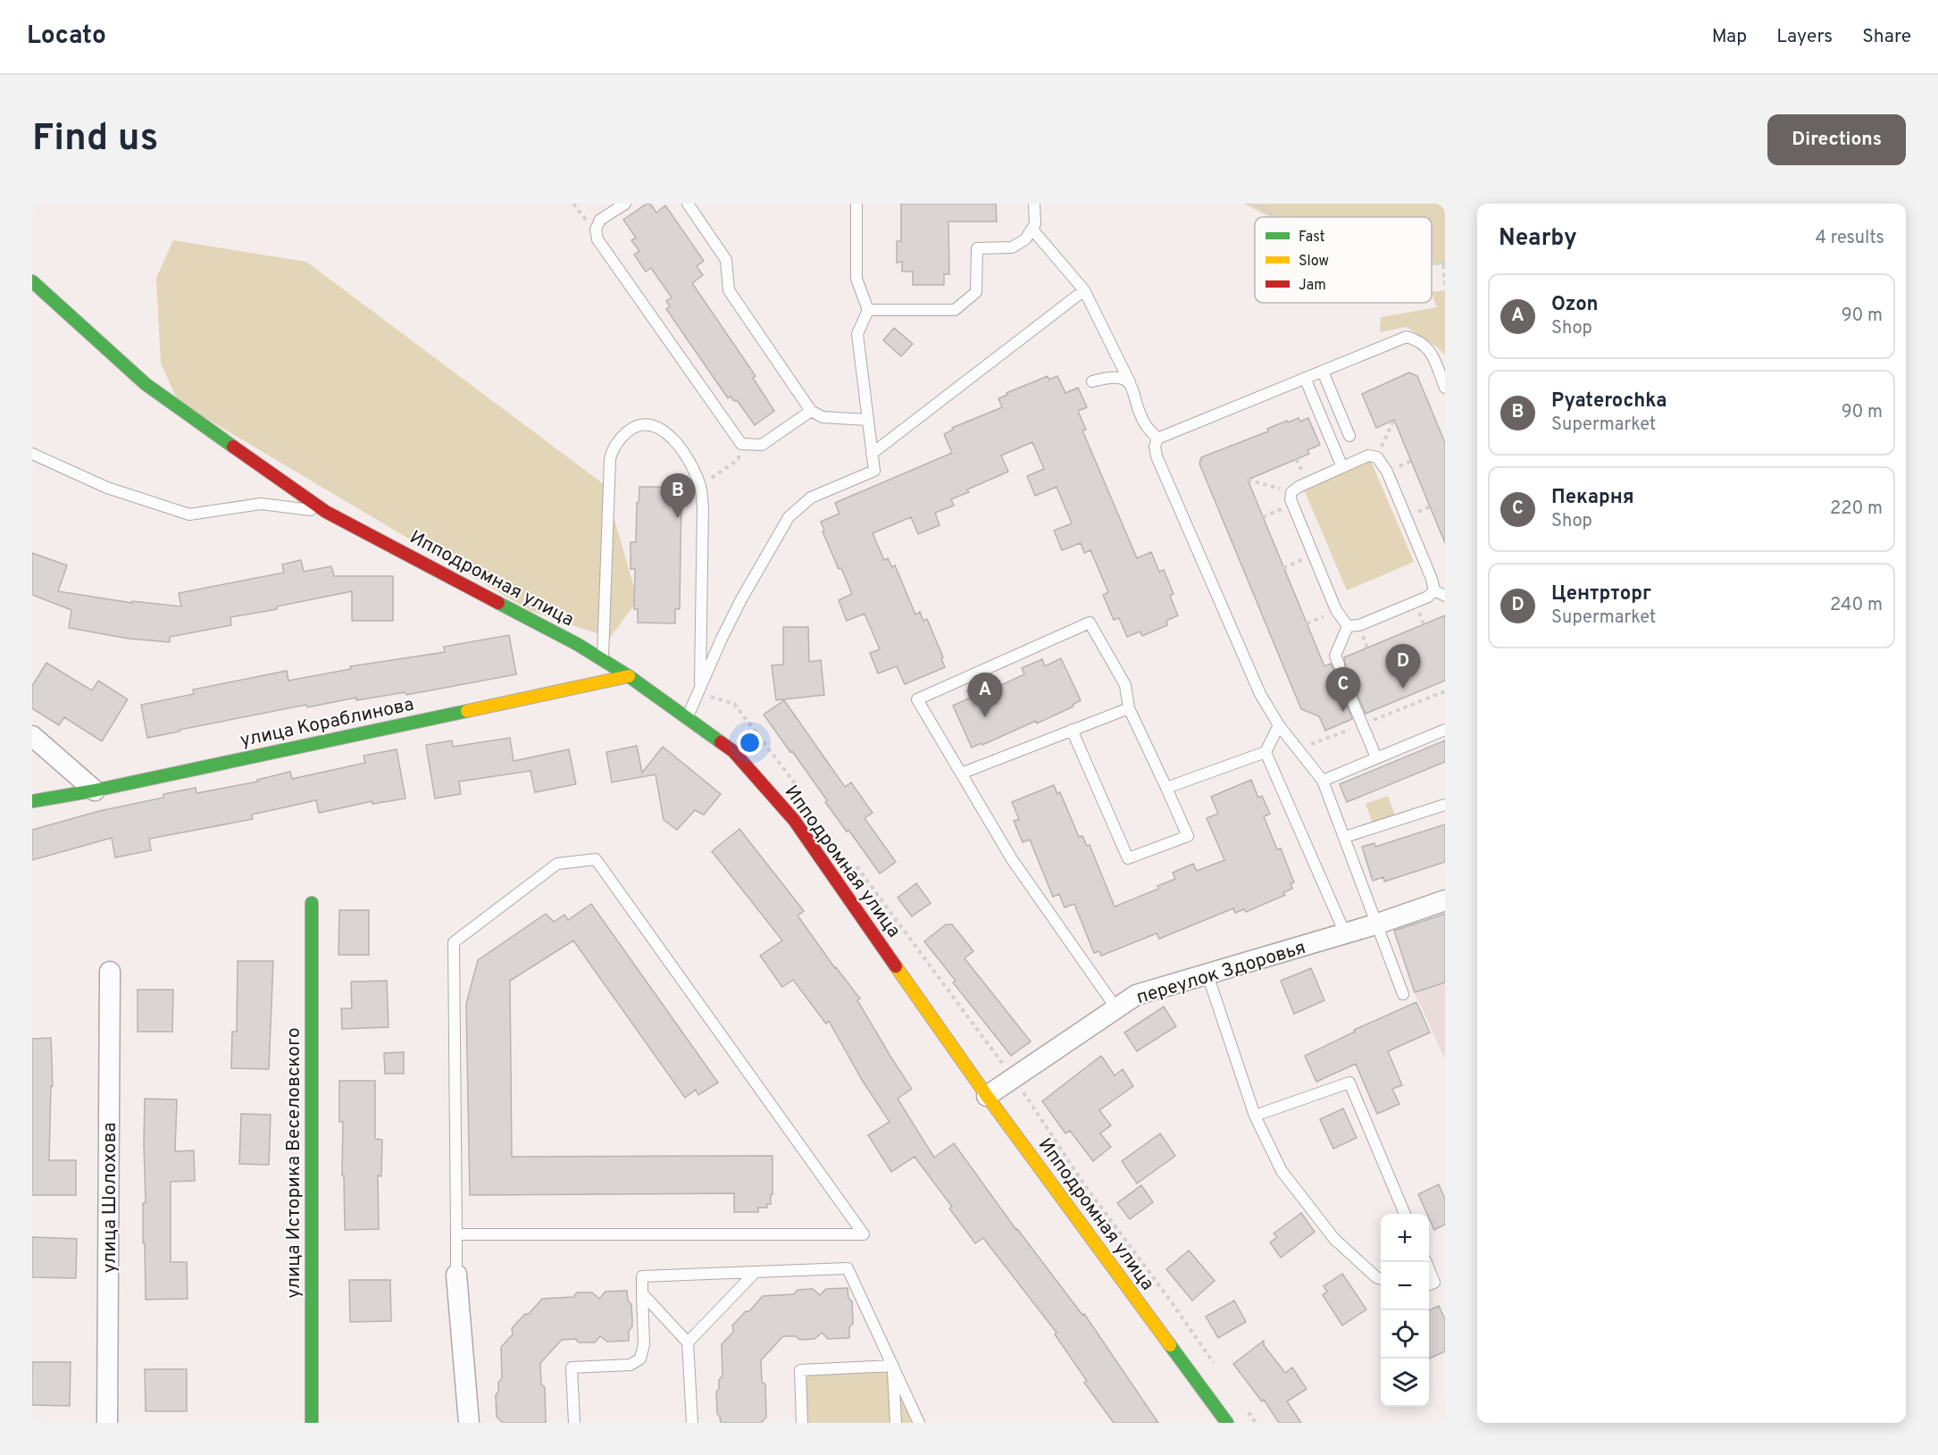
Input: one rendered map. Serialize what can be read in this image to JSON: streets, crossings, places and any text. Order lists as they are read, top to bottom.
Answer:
{
  "streets": {
    "street": [
      "Ипподромная улица",
      "улица Кораблинова",
      "переулок Здоровья",
      "улица Историка Веселовского",
      "улица Шолохова"
    ]
  },
  "crossings": [
    ["Ипподромная улица", "улица Кораблинова"],
    ["Ипподромная улица", "переулок Здоровья"]
  ],
  "legend": ["Fast", "Slow", "Jam"],
  "page": {
    "header": "Locato",
    "nav": ["Map", "Layers", "Share"],
    "buttons": "Directions",
    "title": "Find us",
    "heading": ["Nearby", "4 results"],
    "list": [
      {
        "mark": "A",
        "name": "Ozon",
        "note": "Shop",
        "value": "90 m"
      },
      {
        "mark": "B",
        "name": "Pyaterochka",
        "note": "Supermarket",
        "value": "90 m"
      },
      {
        "mark": "C",
        "name": "Пекарня",
        "note": "Shop",
        "value": "220 m"
      },
      {
        "mark": "D",
        "name": "Центрторг",
        "note": "Supermarket",
        "value": "240 m"
      }
    ],
    "pins": [
      "B",
      "D",
      "C",
      "A"
    ],
    "map_buttons": ["+", "−"]
  }
}
